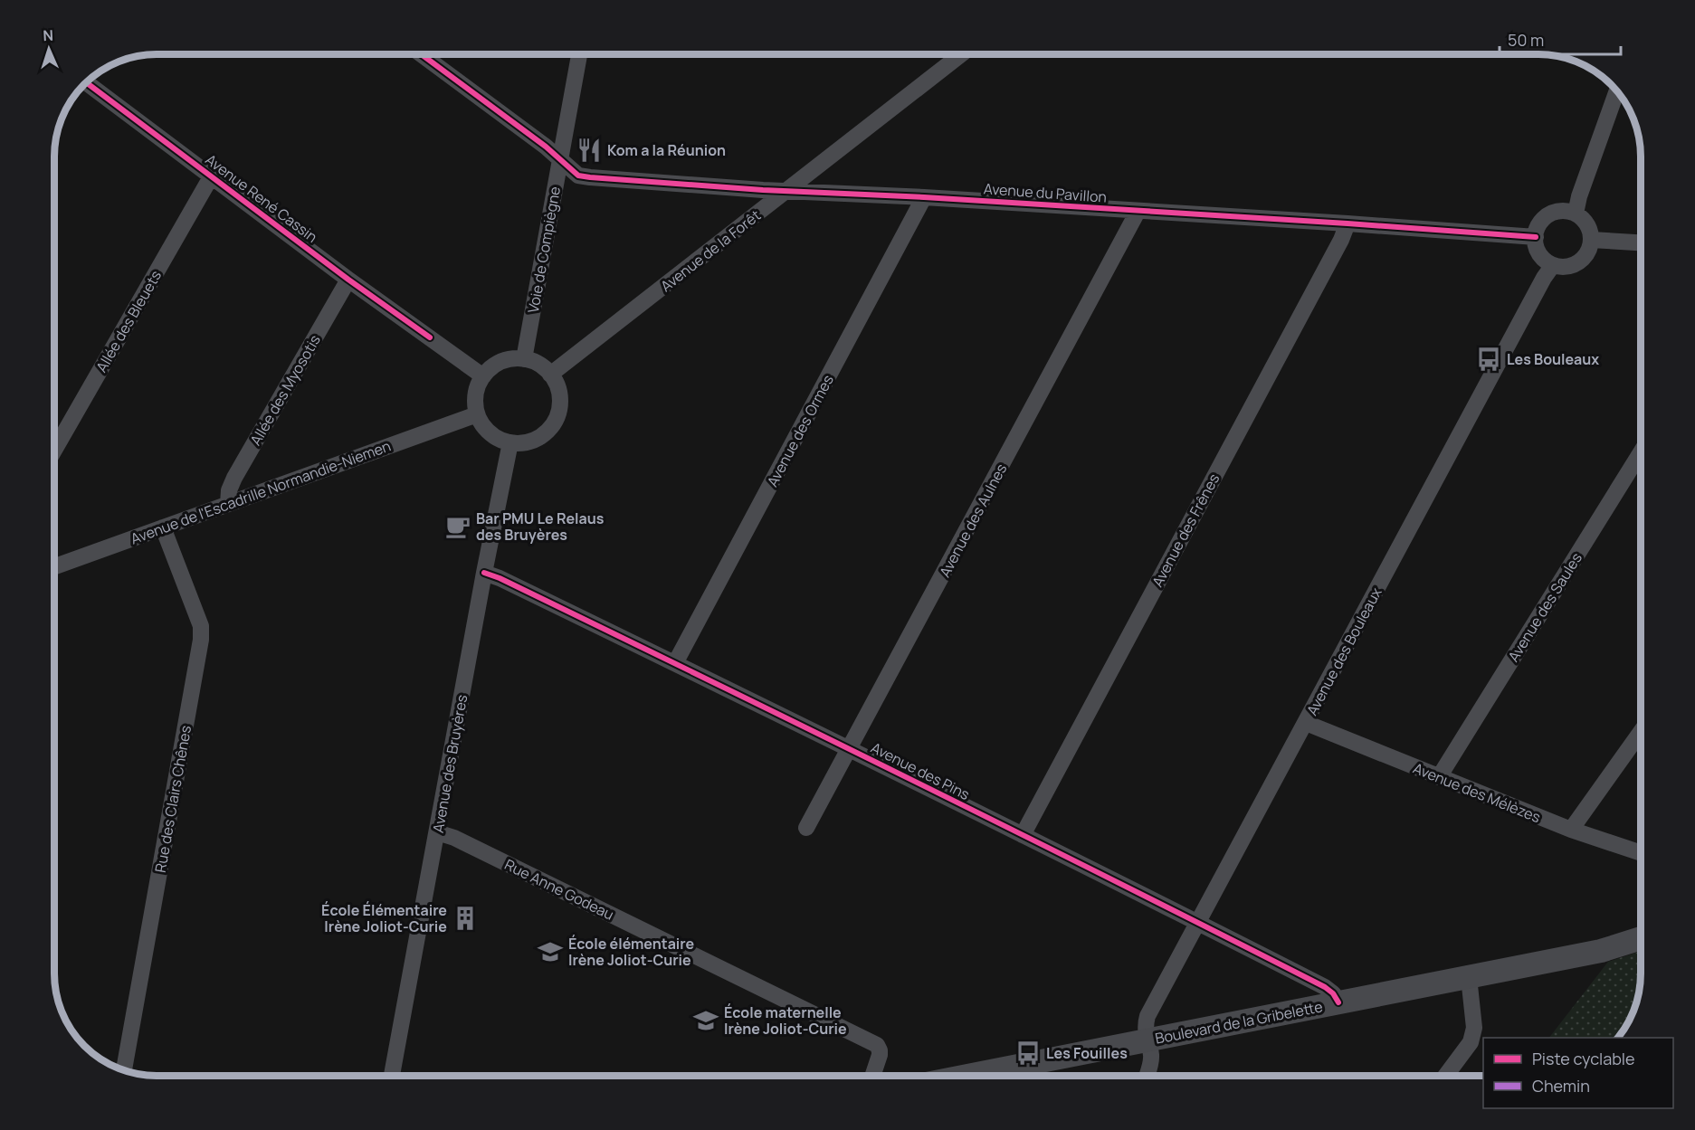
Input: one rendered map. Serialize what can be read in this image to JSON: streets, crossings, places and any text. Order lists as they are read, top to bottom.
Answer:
{
  "streets": {
    "main road": ["Boulevard de la Gribelette"],
    "street": [
      "Avenue du Pavillon",
      "Avenue René Cassin",
      "Voie de Compiègne",
      "Avenue de la Forêt",
      "Allée des Bleuets",
      "Allée des Myosotis",
      "Avenue des Ormes",
      "Avenue de l'Escadrille Normandie-Niemen",
      "Avenue des Aulnes",
      "Avenue des Frênes",
      "Avenue des Saules",
      "Avenue des Bouleaux",
      "Avenue des Bruyères",
      "Avenue des Pins",
      "Avenue des Mélèzes",
      "Rue des Clairs Chênes",
      "Rue Anne Godeau"
    ]
  },
  "crossings": [
    ["Avenue du Pavillon", "Voie de Compiègne"],
    ["Avenue du Pavillon", "Avenue de la Forêt"],
    ["Avenue du Pavillon", "Avenue des Ormes"],
    ["Avenue du Pavillon", "Avenue des Aulnes"],
    ["Avenue du Pavillon", "Avenue des Frênes"],
    ["Avenue du Pavillon", "Avenue des Bouleaux"],
    ["Avenue René Cassin", "Voie de Compiègne"],
    ["Avenue René Cassin", "Avenue de la Forêt"],
    ["Avenue René Cassin", "Allée des Bleuets"],
    ["Avenue René Cassin", "Allée des Myosotis"],
    ["Avenue René Cassin", "Avenue de l'Escadrille Normandie-Niemen"],
    ["Avenue René Cassin", "Avenue des Bruyères"],
    ["Voie de Compiègne", "Avenue de la Forêt"],
    ["Voie de Compiègne", "Avenue de l'Escadrille Normandie-Niemen"],
    ["Voie de Compiègne", "Avenue des Bruyères"],
    ["Avenue de la Forêt", "Avenue de l'Escadrille Normandie-Niemen"],
    ["Avenue de la Forêt", "Avenue des Bruyères"],
    ["Allée des Myosotis", "Avenue de l'Escadrille Normandie-Niemen"],
    ["Avenue des Ormes", "Avenue des Pins"],
    ["Avenue de l'Escadrille Normandie-Niemen", "Avenue des Bruyères"],
    ["Avenue de l'Escadrille Normandie-Niemen", "Rue des Clairs Chênes"],
    ["Avenue des Aulnes", "Avenue des Pins"],
    ["Avenue des Frênes", "Avenue des Pins"],
    ["Avenue des Saules", "Avenue des Mélèzes"],
    ["Avenue des Bouleaux", "Avenue des Pins"],
    ["Avenue des Bouleaux", "Avenue des Mélèzes"],
    ["Avenue des Bouleaux", "Boulevard de la Gribelette"],
    ["Avenue des Bruyères", "Avenue des Pins"],
    ["Avenue des Bruyères", "Rue Anne Godeau"],
    ["Avenue des Pins", "Boulevard de la Gribelette"]
  ],
  "places": {
    "restaurant": ["Kom a la Réunion"],
    "bus stop": ["Les Bouleaux", "Les Fouilles"],
    "cafe": ["Bar PMU Le Relaus des Bruyères"],
    "building": ["École Élémentaire Irène Joliot-Curie"],
    "school or university": ["École élémentaire Irène Joliot-Curie", "École maternelle Irène Joliot-Curie"]
  },
  "legend": ["Piste cyclable", "Chemin"],
  "scale_bar": "50 m",
  "north": "top"
}
